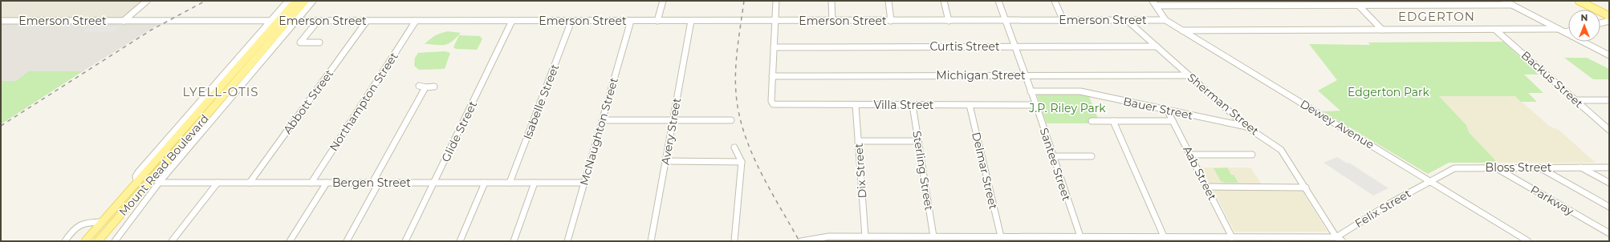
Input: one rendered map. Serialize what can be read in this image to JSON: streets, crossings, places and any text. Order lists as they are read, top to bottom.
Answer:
{
  "streets": {
    "main road": ["Mount Read Boulevard"],
    "street": [
      "Emerson Street",
      "Curtis Street",
      "Michigan Street",
      "Backus Street",
      "Abbott Street",
      "Northampton Street",
      "Isabelle Street",
      "Sherman Street",
      "Villa Street",
      "Bauer Street",
      "Dewey Avenue",
      "Glide Street",
      "McNaughton Street",
      "Avery Street",
      "Santee Street",
      "Bloss Street",
      "Dix Street",
      "Sterling Street",
      "Delmar Street",
      "Aab Street",
      "Bergen Street",
      "Parkway",
      "Felix Street"
    ]
  },
  "crossings": [
    ["Emerson Street", "Abbott Street"],
    ["Emerson Street", "Northampton Street"],
    ["Emerson Street", "Isabelle Street"],
    ["Emerson Street", "Sherman Street"],
    ["Emerson Street", "Dewey Avenue"],
    ["Emerson Street", "Glide Street"],
    ["Emerson Street", "McNaughton Street"],
    ["Emerson Street", "Avery Street"],
    ["Emerson Street", "Santee Street"],
    ["Emerson Street", "Mount Read Boulevard"],
    ["Curtis Street", "Sherman Street"],
    ["Curtis Street", "Santee Street"],
    ["Michigan Street", "Sherman Street"],
    ["Michigan Street", "Villa Street"],
    ["Michigan Street", "Santee Street"],
    ["Abbott Street", "Bergen Street"],
    ["Northampton Street", "Bergen Street"],
    ["Isabelle Street", "Bergen Street"],
    ["Sherman Street", "Bauer Street"],
    ["Sherman Street", "Felix Street"],
    ["Villa Street", "Santee Street"],
    ["Villa Street", "Dix Street"],
    ["Villa Street", "Sterling Street"],
    ["Villa Street", "Delmar Street"],
    ["Bauer Street", "Santee Street"],
    ["Bauer Street", "Aab Street"],
    ["Dewey Avenue", "Bloss Street"],
    ["Dewey Avenue", "Felix Street"],
    ["Glide Street", "Bergen Street"],
    ["McNaughton Street", "Bergen Street"],
    ["Mount Read Boulevard", "Bergen Street"],
    ["Bloss Street", "Parkway"],
    ["Bloss Street", "Felix Street"]
  ],
  "districts": ["EDGERTON", "LYELL-OTIS"],
  "parks": ["Edgerton Park", "J.P. Riley Park"],
  "north": "top"
}
